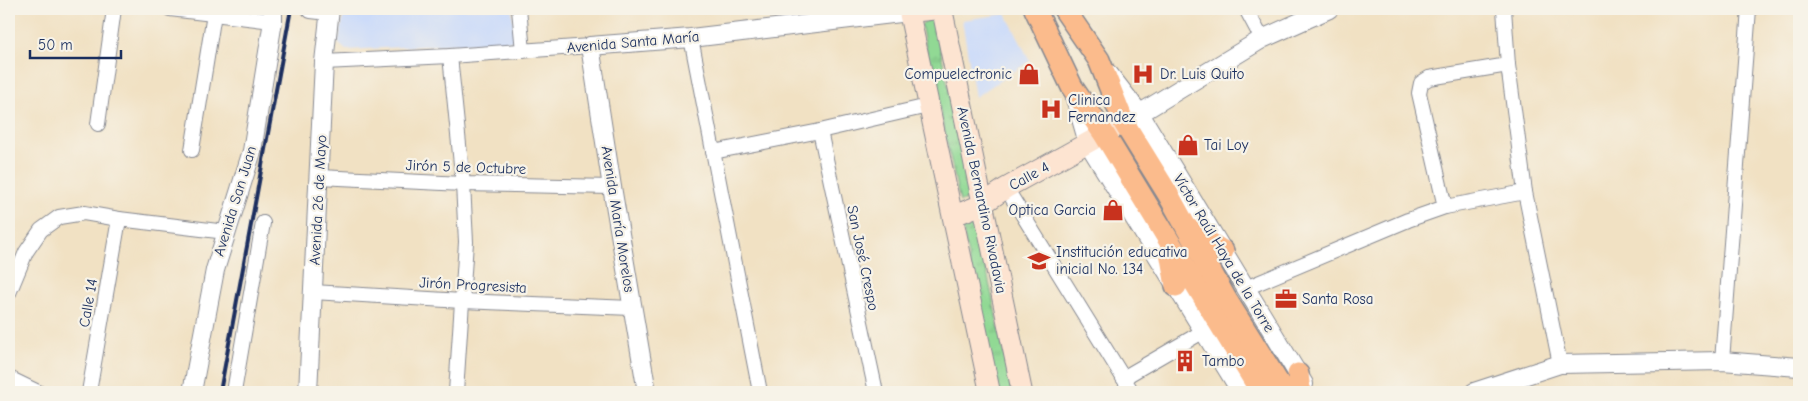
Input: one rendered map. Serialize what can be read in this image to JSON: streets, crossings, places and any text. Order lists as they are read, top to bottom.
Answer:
{
  "streets": {
    "main road": ["Avenida Santa María", "Calle 4", "Avenida Bernardino Rivadavia"],
    "street": [
      "Jirón 5 de Octubre",
      "Avenida 26 de Mayo",
      "Avenida San Juan",
      "Avenida María Morelos",
      "Víctor Raúl Haya de la Torre",
      "San José Crespo",
      "Jirón Progresista",
      "Calle 14"
    ]
  },
  "crossings": [
    ["Avenida Santa María", "Avenida 26 de Mayo"],
    ["Avenida Santa María", "Avenida Bernardino Rivadavia"],
    ["Avenida Santa María", "Avenida María Morelos"],
    ["Jirón 5 de Octubre", "Avenida 26 de Mayo"],
    ["Jirón 5 de Octubre", "Avenida María Morelos"],
    ["Calle 4", "Avenida Bernardino Rivadavia"],
    ["Calle 4", "Víctor Raúl Haya de la Torre"],
    ["Avenida 26 de Mayo", "Jirón Progresista"],
    ["Avenida María Morelos", "Jirón Progresista"]
  ],
  "places": {
    "shop": ["Compuelectronic", "Tai Loy", "Optica Garcia"],
    "hospital": ["Dr. Luis Quito", "Clinica Fernandez"],
    "school or university": ["Institución educativa inicial No. 134"],
    "office": ["Santa Rosa"],
    "building": ["Tambo"]
  },
  "scale_bar": "50 m"
}
